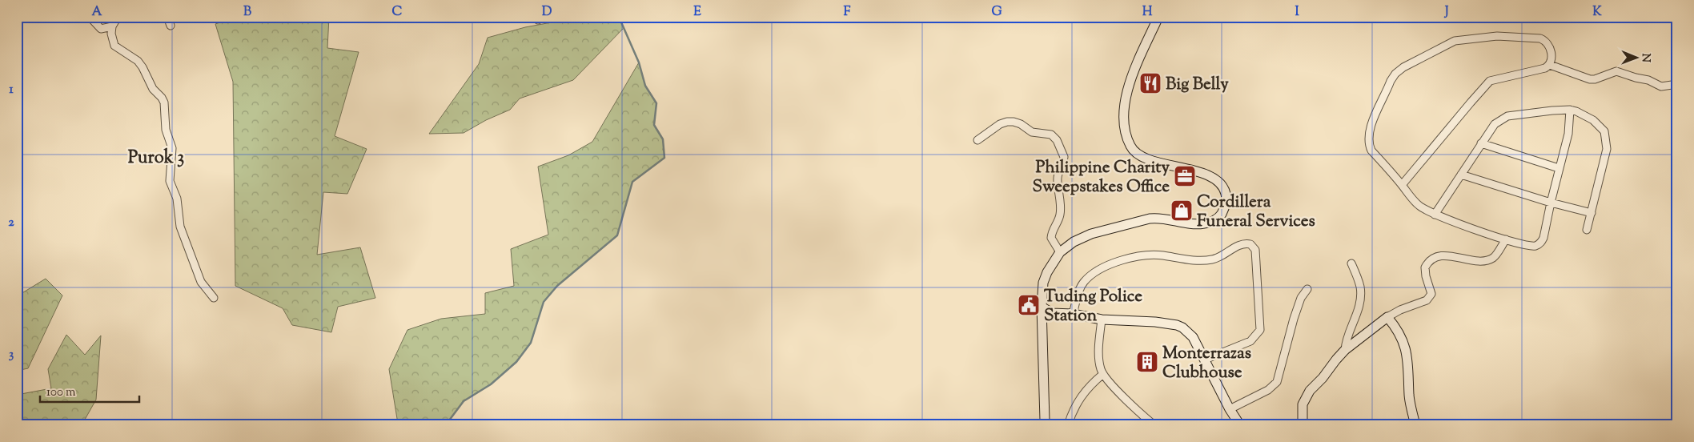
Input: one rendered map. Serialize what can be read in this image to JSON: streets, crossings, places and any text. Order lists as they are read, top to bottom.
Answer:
{
  "districts": ["Purok 3"],
  "places": {
    "restaurant": ["Big Belly"],
    "office": ["Philippine Charity Sweepstakes Office"],
    "shop": ["Cordillera Funeral Services"],
    "public building": ["Tuding Police Station"],
    "building": ["Monterrazas Clubhouse"]
  },
  "scale_bar": "100 m",
  "north": "right",
  "grid": {
    "columns": [
      "A",
      "B",
      "C",
      "D",
      "E",
      "F",
      "G",
      "H",
      "I",
      "J",
      "K"
    ],
    "rows": ["1", "2", "3"]
  }
}
